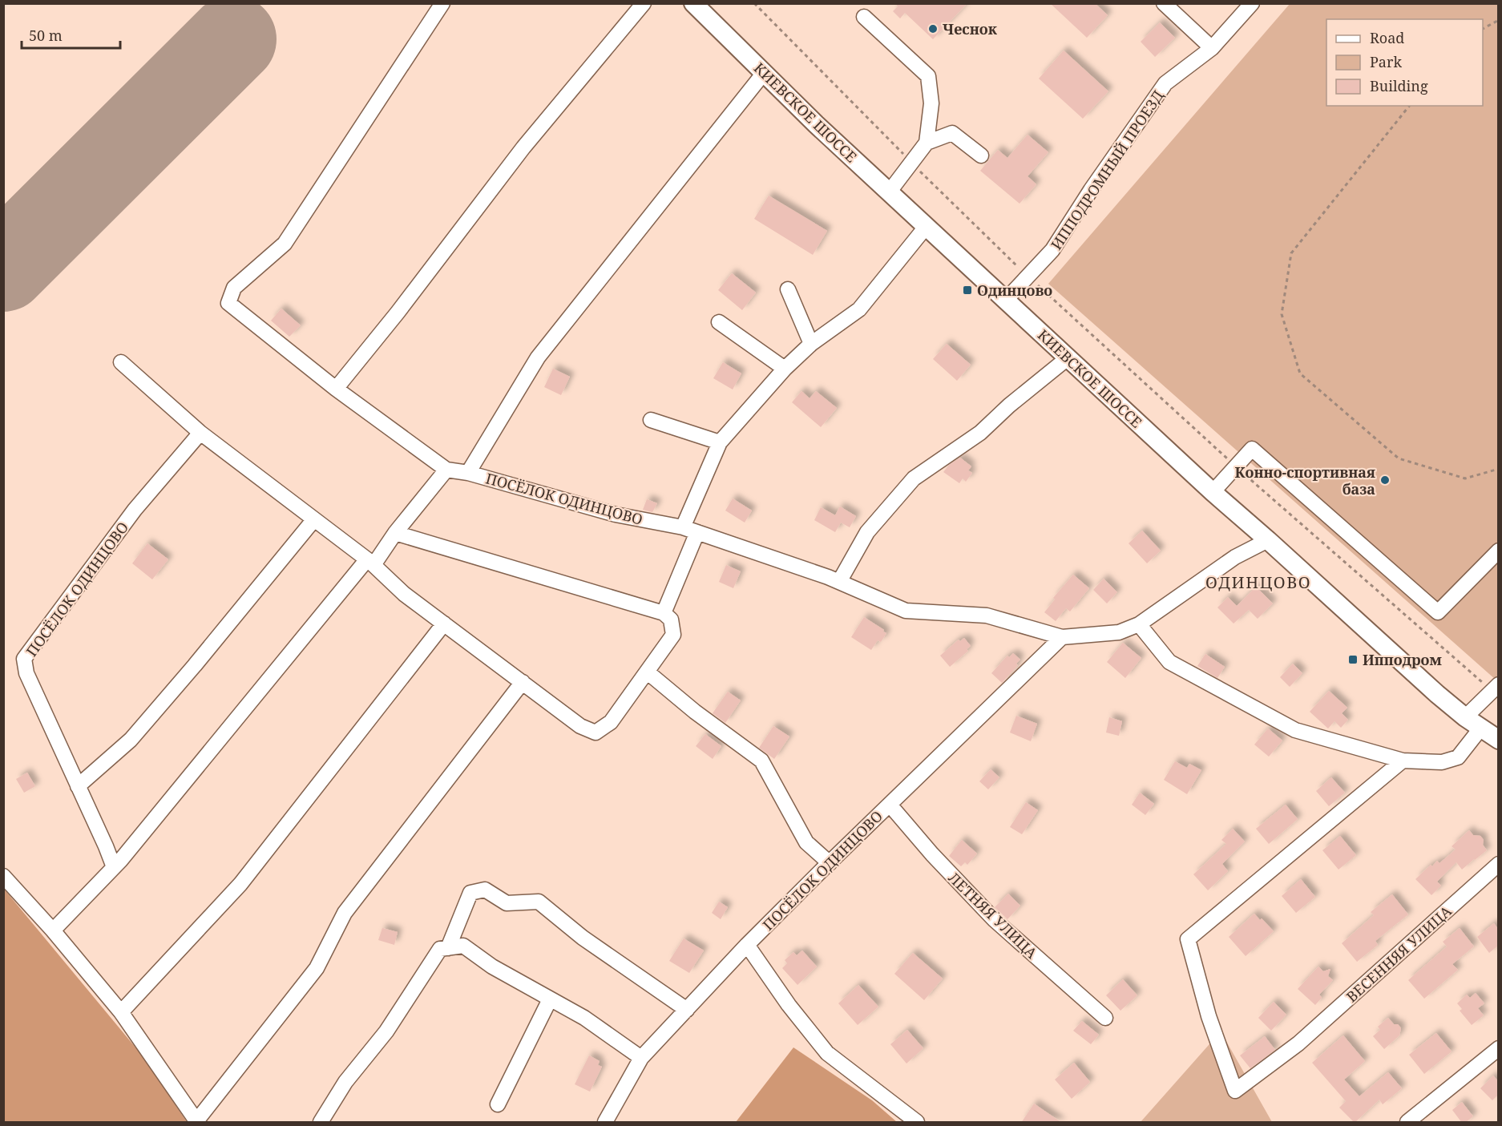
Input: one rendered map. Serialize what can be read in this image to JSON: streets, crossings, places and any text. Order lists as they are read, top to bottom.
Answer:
{
  "streets": {
    "main road": ["КИЕВСКОЕ ШОССЕ"],
    "street": [
      "ИППОДРОМНЫЙ ПРОЕЗД",
      "ПОСЁЛОК ОДИНЦОВО",
      "ЛЕТНЯЯ УЛИЦА",
      "ВЕСЕННЯЯ УЛИЦА"
    ]
  },
  "crossings": [
    ["КИЕВСКОЕ ШОССЕ", "ИППОДРОМНЫЙ ПРОЕЗД"],
    ["КИЕВСКОЕ ШОССЕ", "ПОСЁЛОК ОДИНЦОВО"],
    ["ПОСЁЛОК ОДИНЦОВО", "ЛЕТНЯЯ УЛИЦА"]
  ],
  "districts": ["ОДИНЦОВО"],
  "places": {
    "other": ["Чеснок", "Конно-спортивная база"],
    "transit": ["Одинцово", "Ипподром"]
  },
  "legend": ["Road", "Park", "Building"],
  "scale_bar": "50 m"
}
